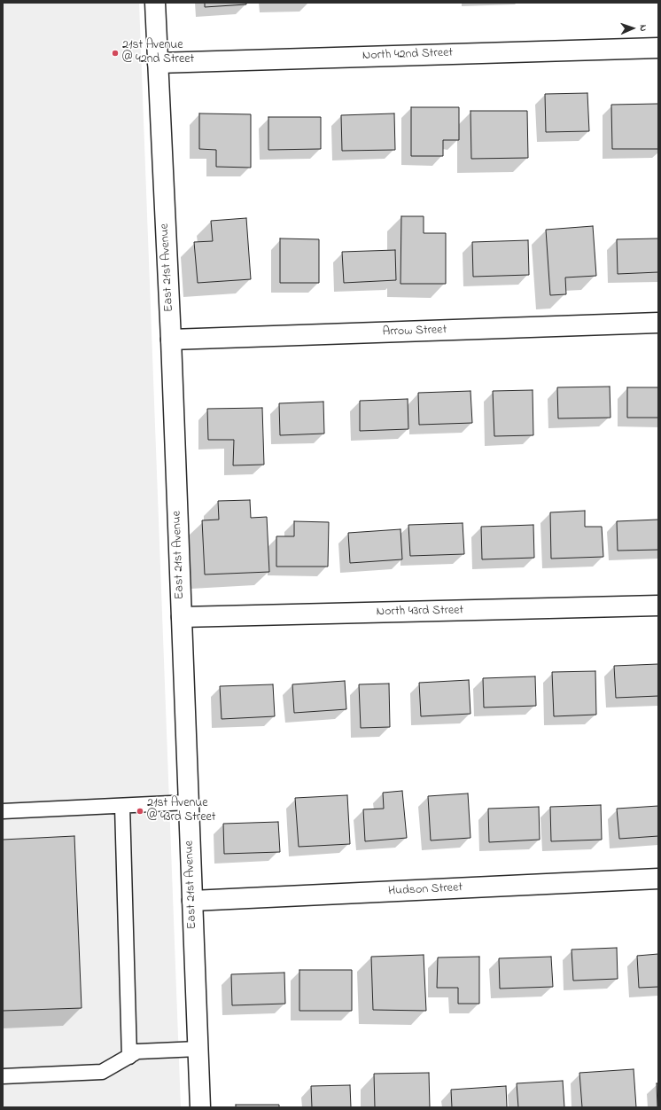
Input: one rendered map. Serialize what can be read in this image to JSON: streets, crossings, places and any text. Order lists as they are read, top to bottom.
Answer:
{
  "streets": {
    "street": [
      "North 42nd Street",
      "East 21st Avenue",
      "Arrow Street",
      "North 43rd Street",
      "Hudson Street"
    ]
  },
  "crossings": [
    ["North 42nd Street", "East 21st Avenue"],
    ["East 21st Avenue", "Arrow Street"],
    ["East 21st Avenue", "North 43rd Street"],
    ["East 21st Avenue", "Hudson Street"]
  ],
  "places": ["21st Avenue @ 42nd Street", "21st Avenue @ 43rd Street"],
  "north": "right"
}
